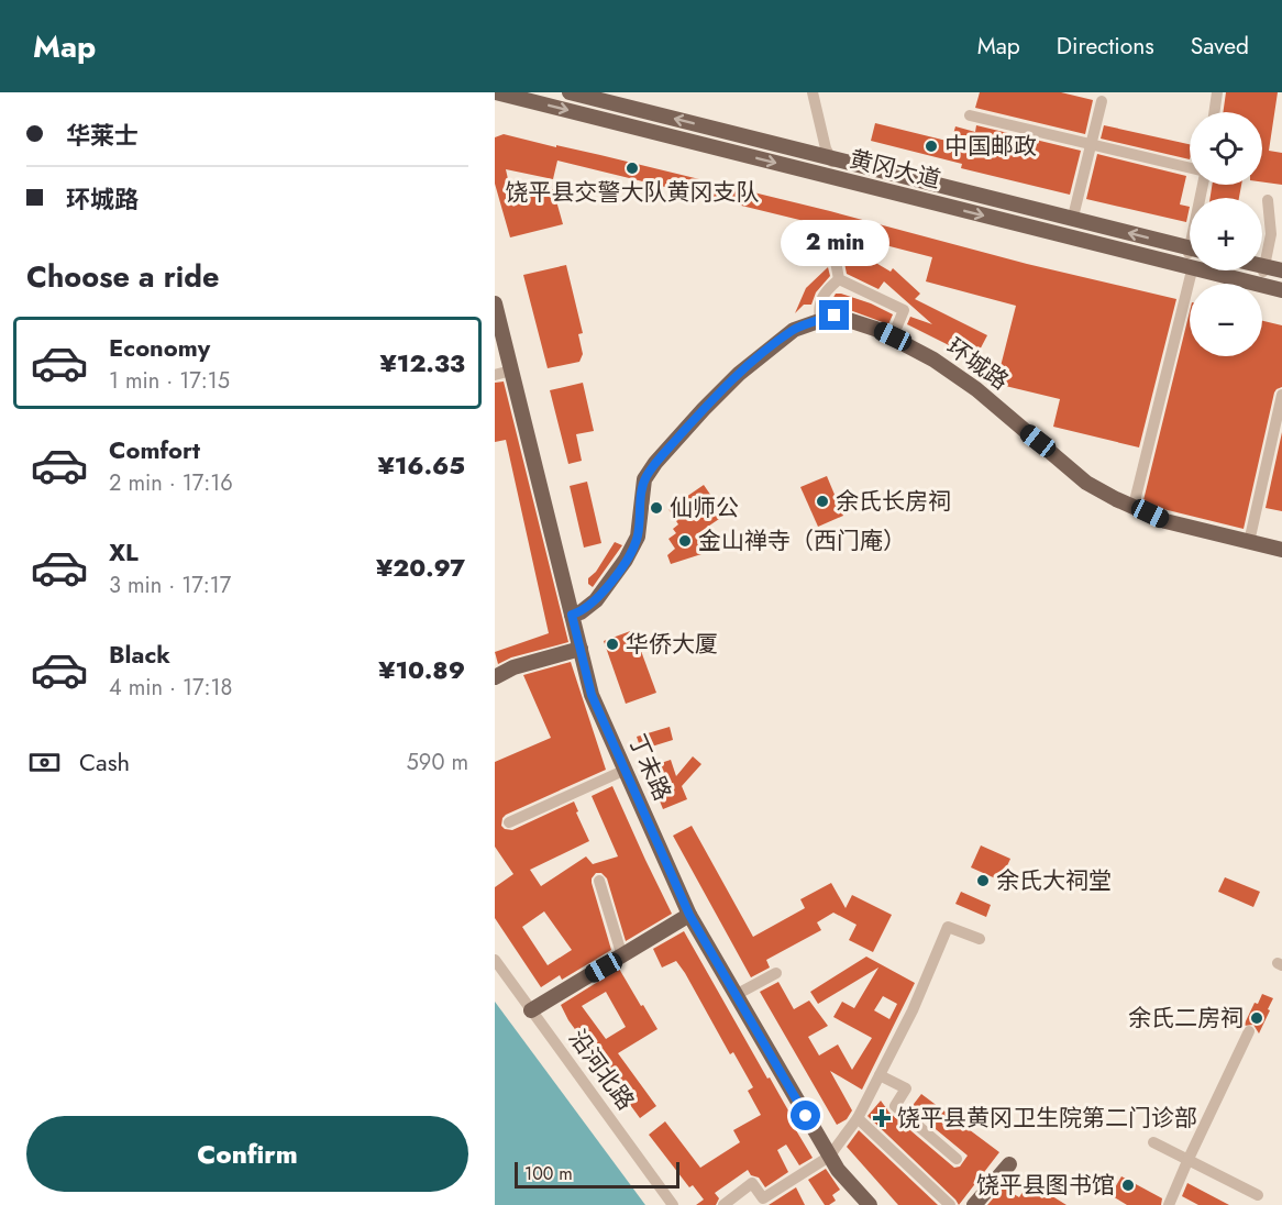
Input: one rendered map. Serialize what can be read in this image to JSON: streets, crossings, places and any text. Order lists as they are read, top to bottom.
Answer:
{
  "streets": {
    "main road": ["黄冈大道", "环城路", "丁未路"],
    "street": ["沿河北路"]
  },
  "crossings": [
    ["环城路", "丁未路"]
  ],
  "places": {
    "other": [
      "中国邮政",
      "饶平县交警大队黄冈支队",
      "余氏长房祠",
      "仙师公",
      "金山禅寺（西门庵）",
      "华侨大厦",
      "余氏大祠堂",
      "余氏二房祠",
      "饶平县图书馆"
    ],
    "health": ["饶平县黄冈卫生院第二门诊部"]
  },
  "scale_bar": "100 m",
  "page": {
    "header": "Map",
    "nav": ["Map", "Directions", "Saved"],
    "banner": ["华莱士", "环城路"],
    "map_buttons": ["+", "−"],
    "bubble": "2 min",
    "heading": "Choose a ride",
    "list": [
      {
        "name": "Economy",
        "note": "1 min · 17:15",
        "value": "¥12.33"
      },
      {
        "name": "Comfort",
        "note": "2 min · 17:16",
        "value": "¥16.65"
      },
      {
        "name": "XL",
        "note": "3 min · 17:17",
        "value": "¥20.97"
      },
      {
        "name": "Black",
        "note": "4 min · 17:18",
        "value": "¥10.89"
      }
    ],
    "pay": ["Cash", "590 m"],
    "buttons": "Confirm",
    "scale": "100 m"
  }
}
